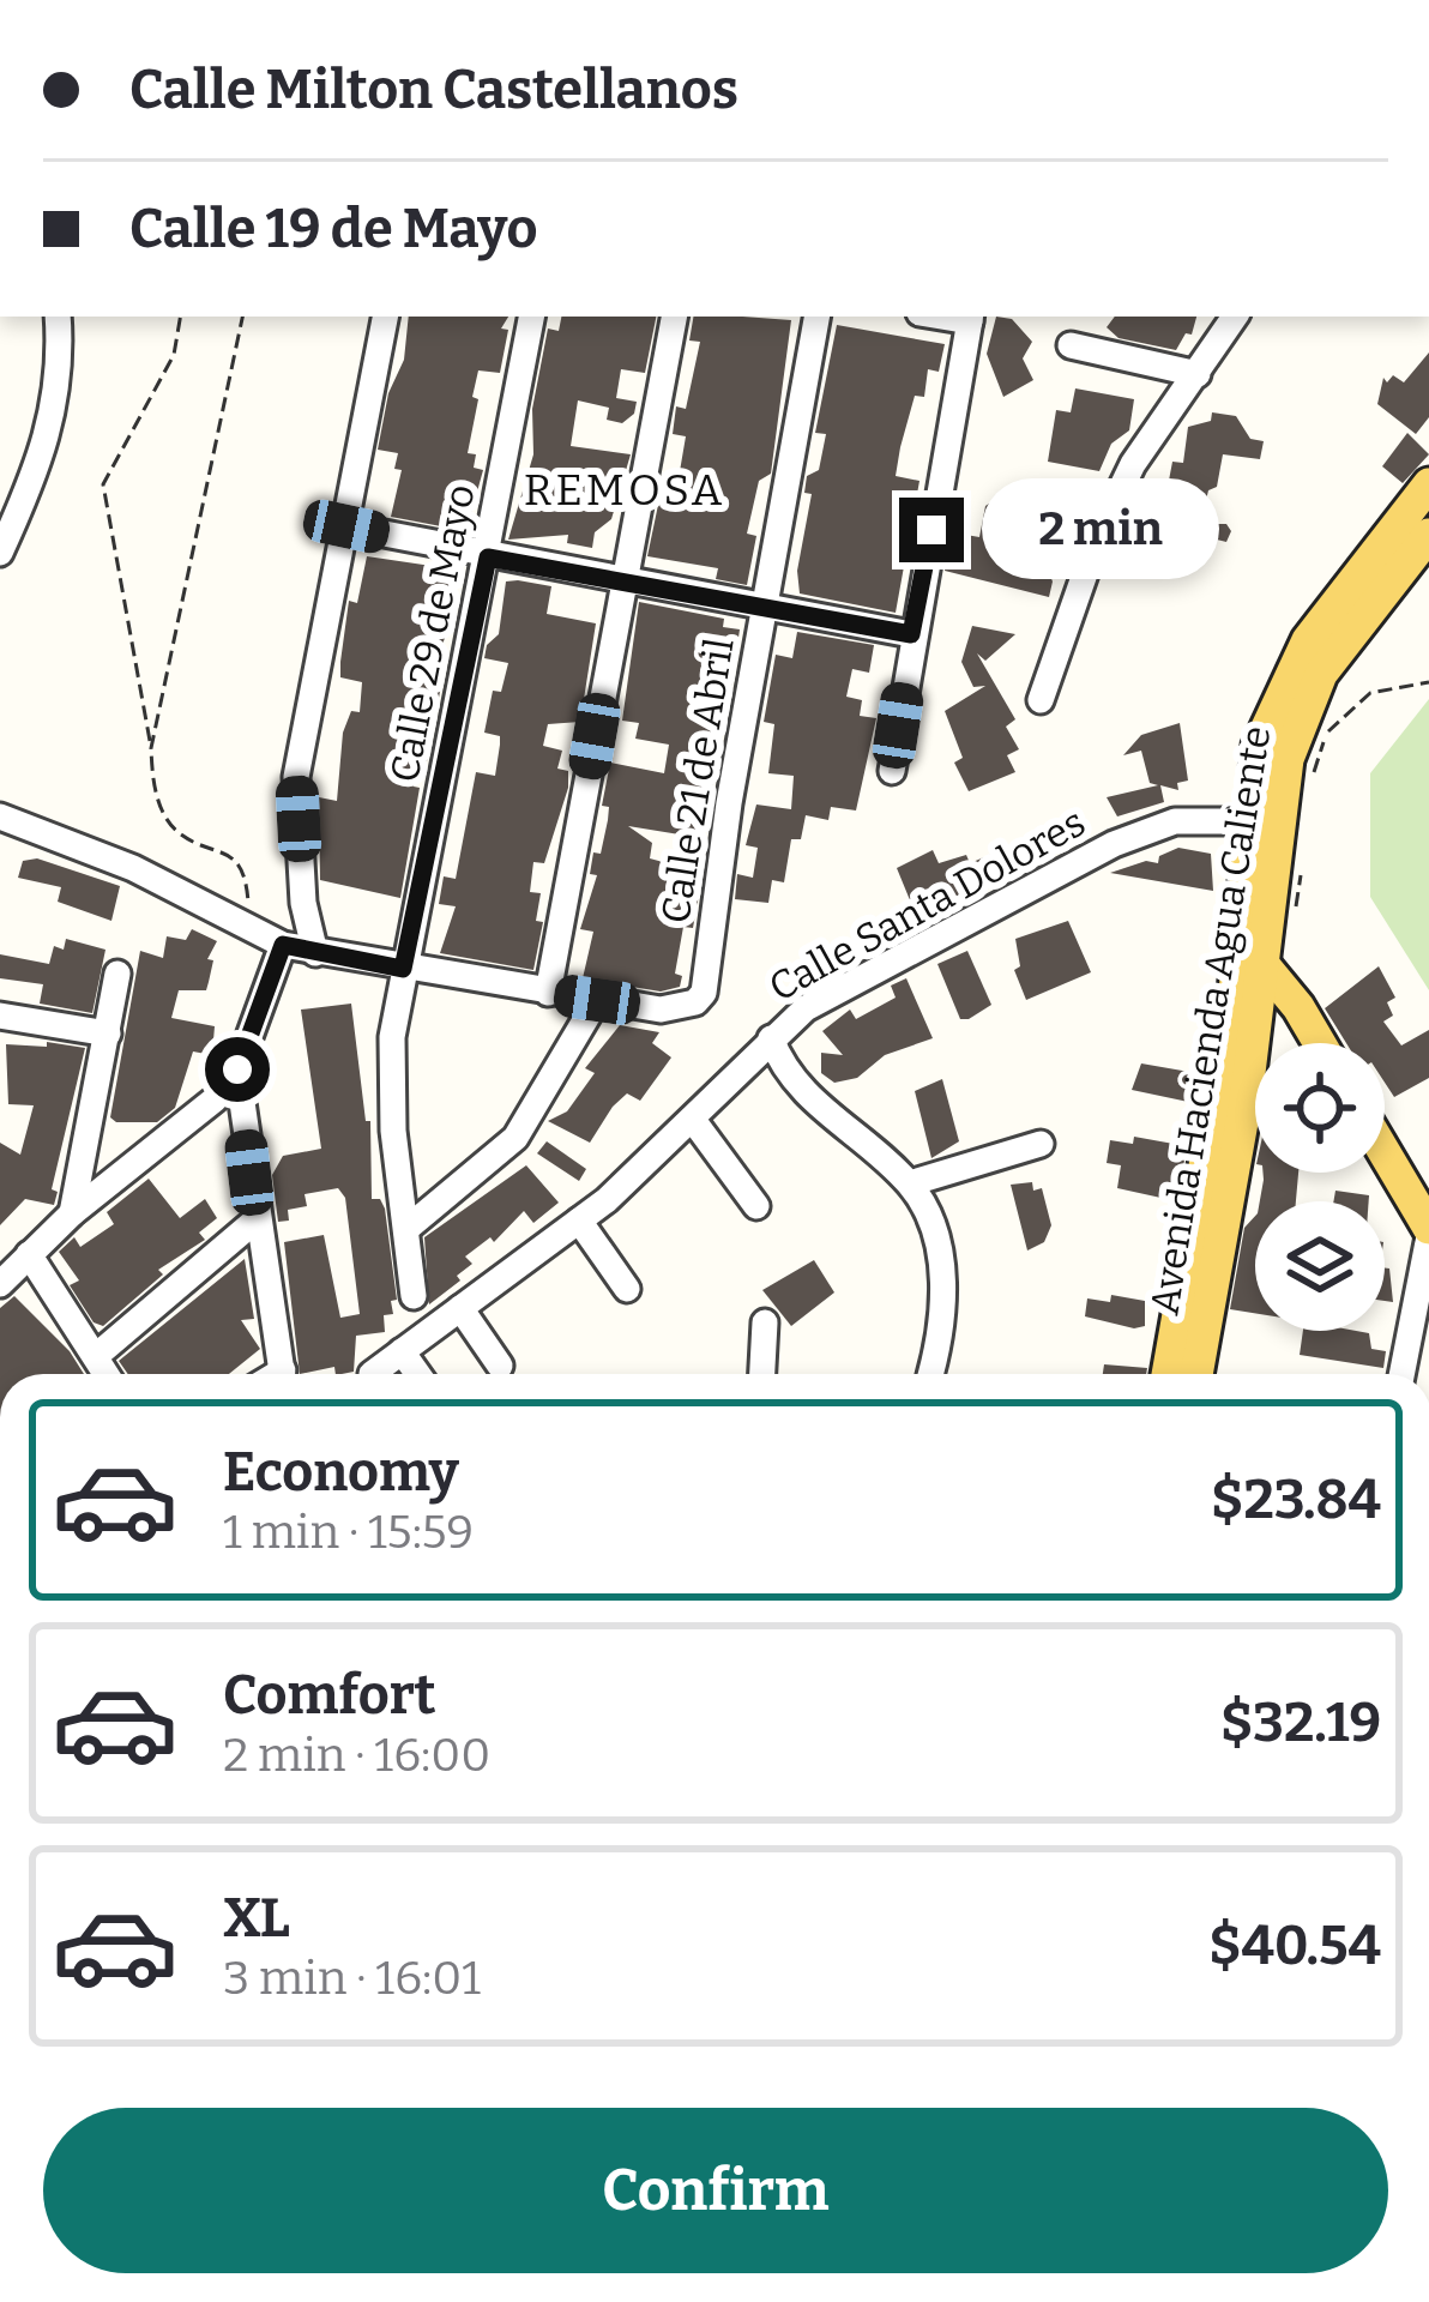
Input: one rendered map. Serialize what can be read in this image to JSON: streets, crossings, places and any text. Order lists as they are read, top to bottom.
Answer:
{
  "streets": {
    "main road": ["Avenida Hacienda Agua Caliente"],
    "street": ["Calle 29 de Mayo", "Calle 21 de Abril", "Calle Santa Dolores"]
  },
  "crossings": [
    ["Calle Santa Dolores", "Avenida Hacienda Agua Caliente"]
  ],
  "districts": ["REMOSA"],
  "page": {
    "banner": ["Calle Milton Castellanos", "Calle 19 de Mayo"],
    "bubble": "2 min",
    "list": [
      {
        "name": "Economy",
        "note": "1 min · 15:59",
        "value": "$23.84"
      },
      {
        "name": "Comfort",
        "note": "2 min · 16:00",
        "value": "$32.19"
      },
      {
        "name": "XL",
        "note": "3 min · 16:01",
        "value": "$40.54"
      }
    ],
    "buttons": "Confirm"
  }
}
